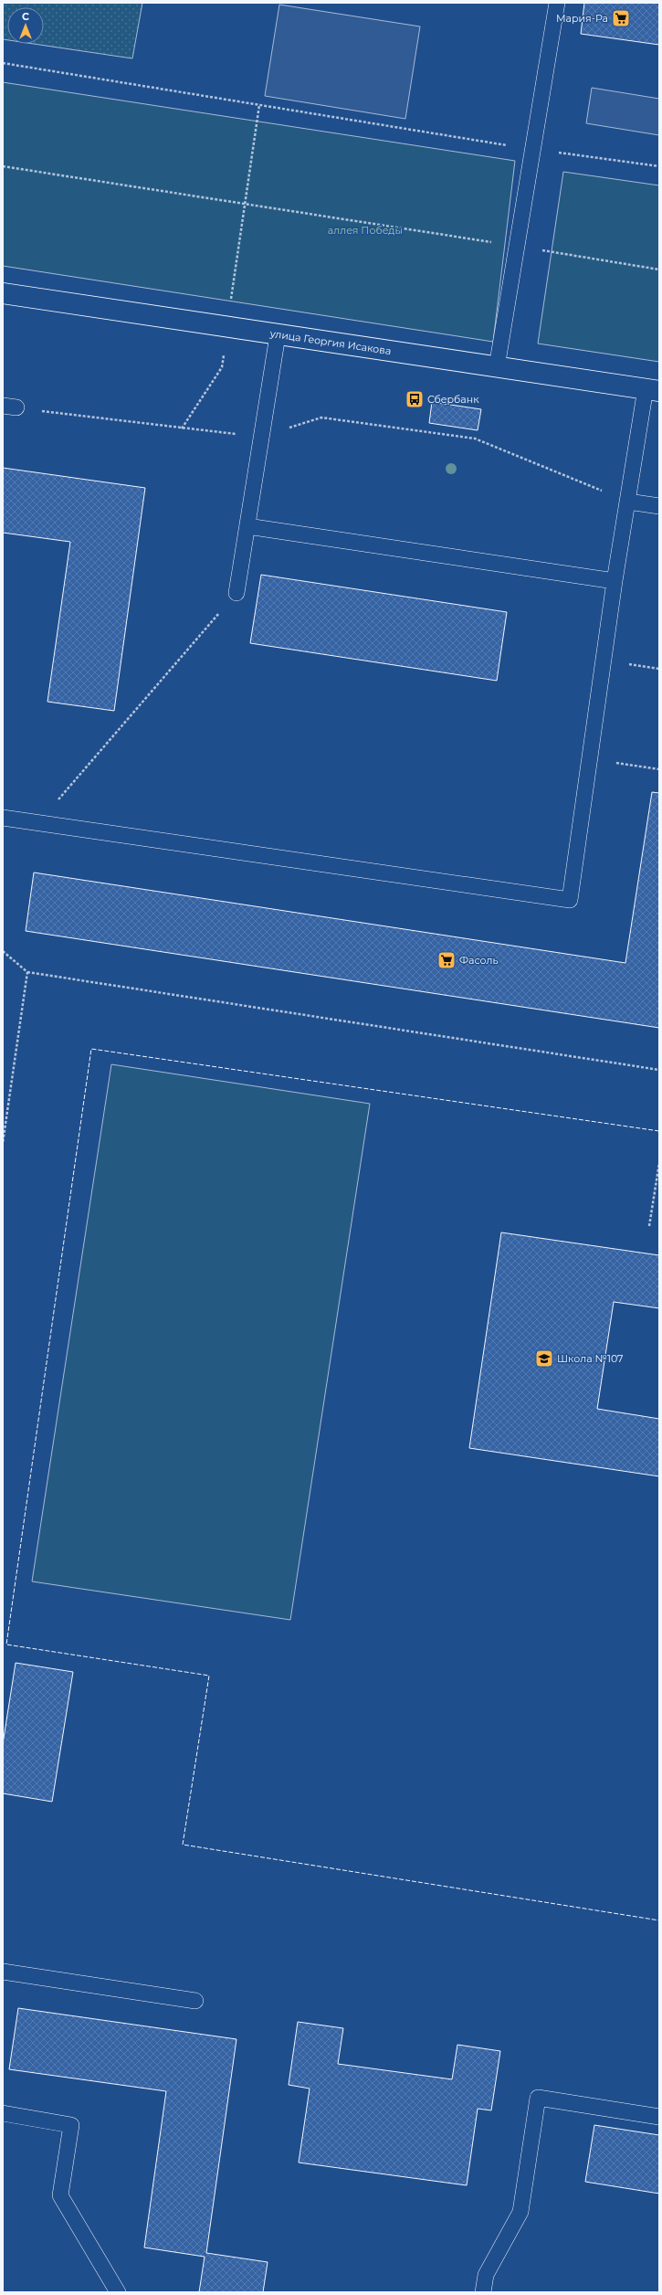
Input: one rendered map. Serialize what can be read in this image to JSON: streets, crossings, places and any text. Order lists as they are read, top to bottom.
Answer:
{
  "streets": {
    "street": ["улица Георгия Исакова"]
  },
  "parks": ["аллея Победы"],
  "places": {
    "supermarket": ["Мария-Ра", "Фасоль"],
    "bus stop": ["Сбербанк"],
    "school or university": ["Школа №107"]
  },
  "north": "top"
}
